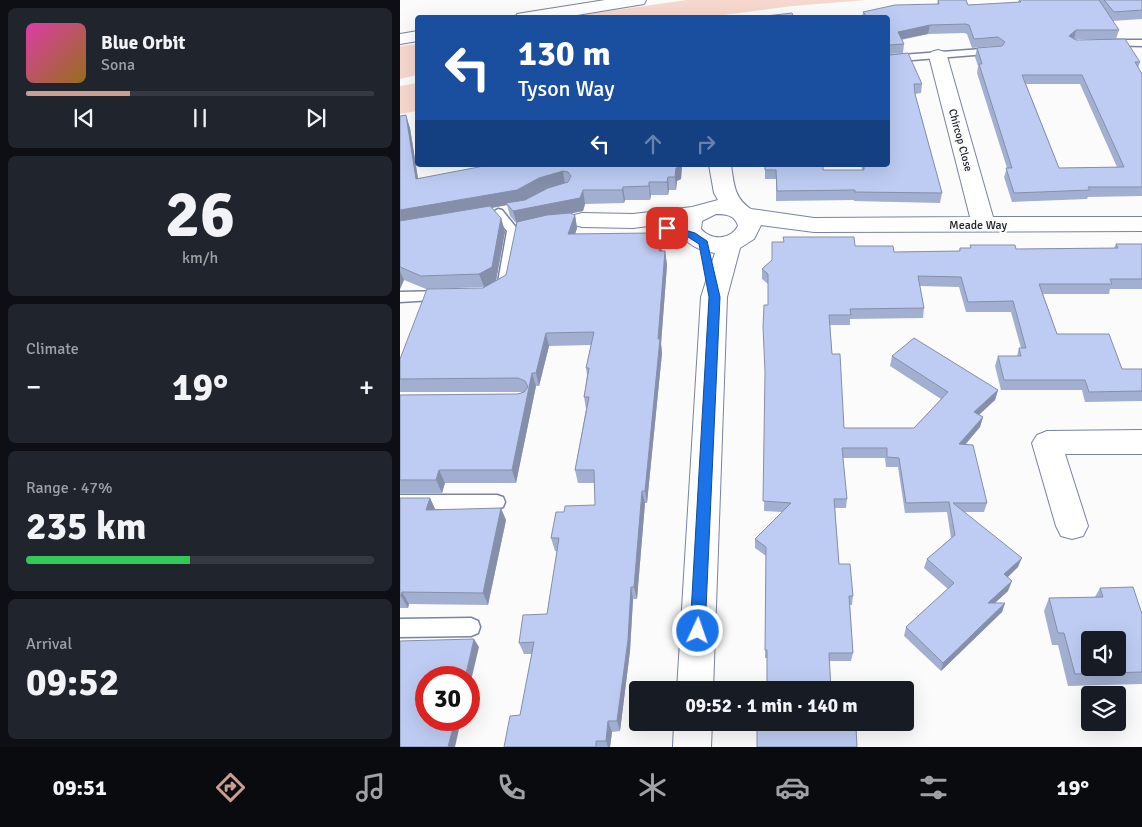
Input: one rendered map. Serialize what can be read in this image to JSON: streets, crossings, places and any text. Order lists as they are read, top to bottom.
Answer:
{
  "streets": {
    "street": ["Chircop Close", "Meade Way"]
  },
  "crossings": [
    ["Chircop Close", "Meade Way"]
  ],
  "page": {
    "turn": ["130 m", "Tyson Way"],
    "song": ["Blue Orbit", "Sona"],
    "tile": [
      ["26", "km/h"],
      "Climate",
      ["Range · 47%", "235 km"],
      ["Arrival", "09:52"]
    ],
    "heat": ["−", "19°", "+"],
    "limit": "30",
    "trip": "09:52 · 1 min · 140 m",
    "tabs": ["09:51", "19°"]
  }
}
